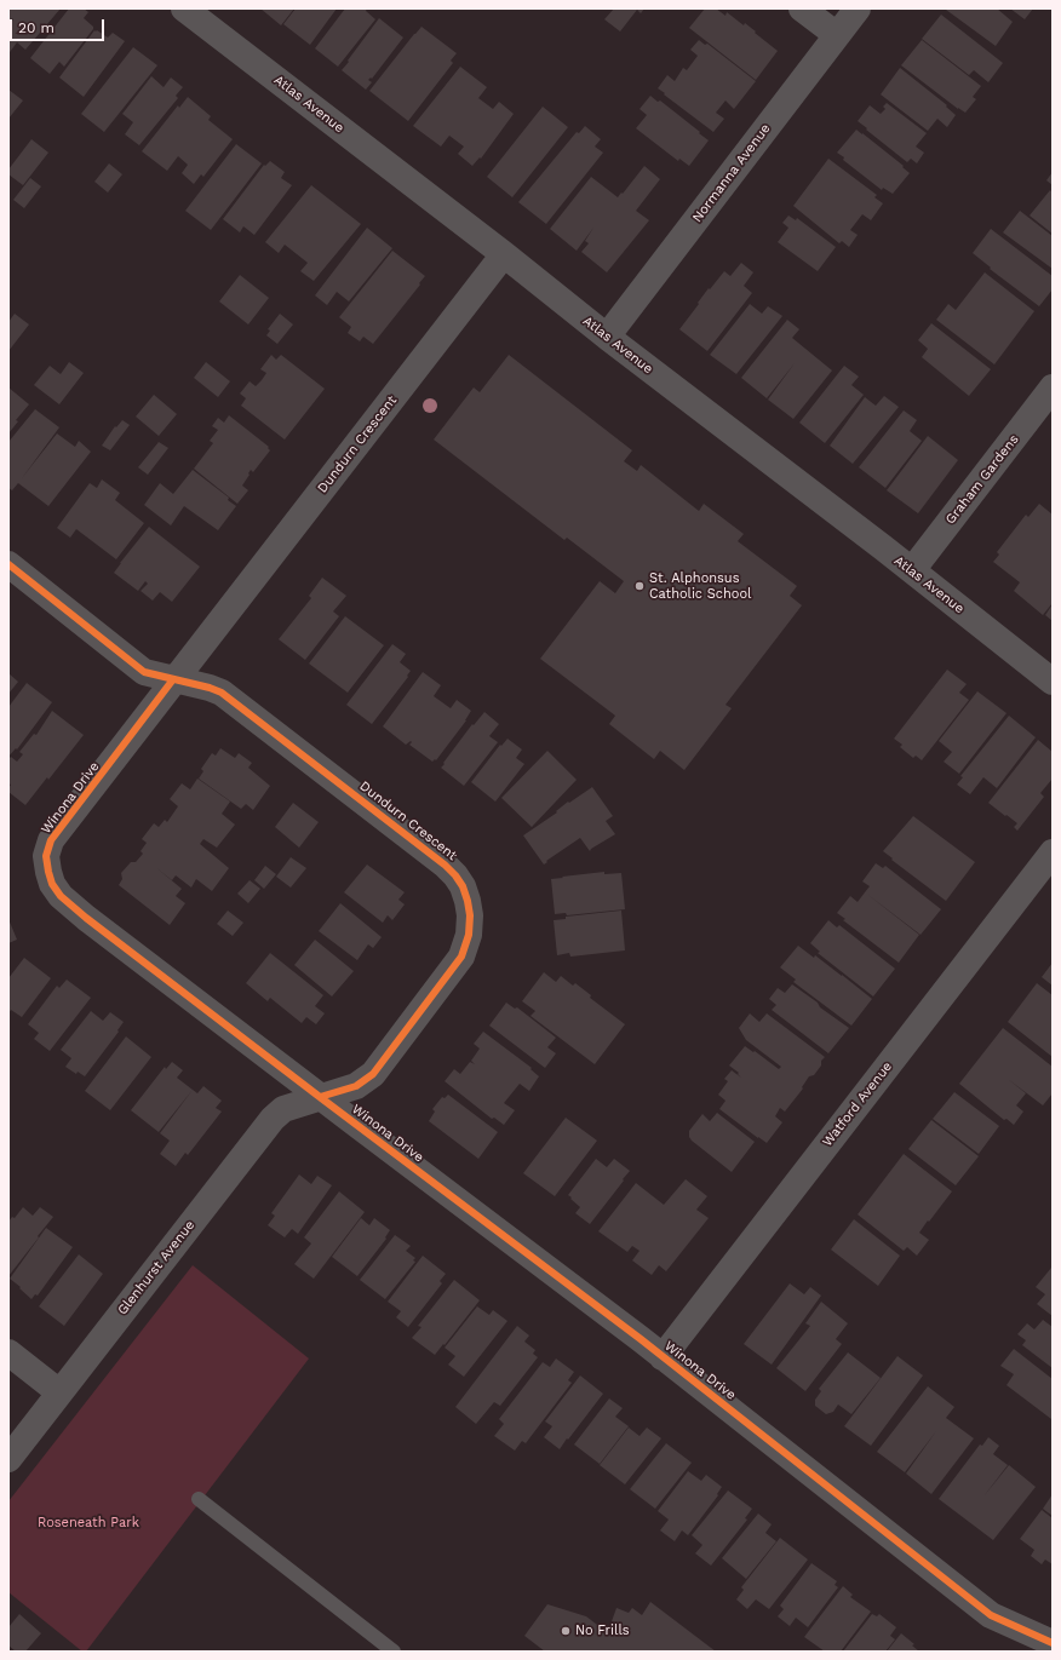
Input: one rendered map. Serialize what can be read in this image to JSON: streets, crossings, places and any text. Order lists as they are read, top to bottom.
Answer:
{
  "streets": {
    "street": [
      "Atlas Avenue",
      "Normanna Avenue",
      "Dundurn Crescent",
      "Graham Gardens",
      "Winona Drive",
      "Watford Avenue",
      "Glenhurst Avenue"
    ]
  },
  "crossings": [
    ["Atlas Avenue", "Normanna Avenue"],
    ["Atlas Avenue", "Dundurn Crescent"],
    ["Atlas Avenue", "Graham Gardens"],
    ["Dundurn Crescent", "Winona Drive"],
    ["Dundurn Crescent", "Glenhurst Avenue"],
    ["Winona Drive", "Watford Avenue"],
    ["Winona Drive", "Glenhurst Avenue"]
  ],
  "parks": ["Roseneath Park"],
  "places": ["St. Alphonsus Catholic School", "No Frills"],
  "scale_bar": "20 m"
}
